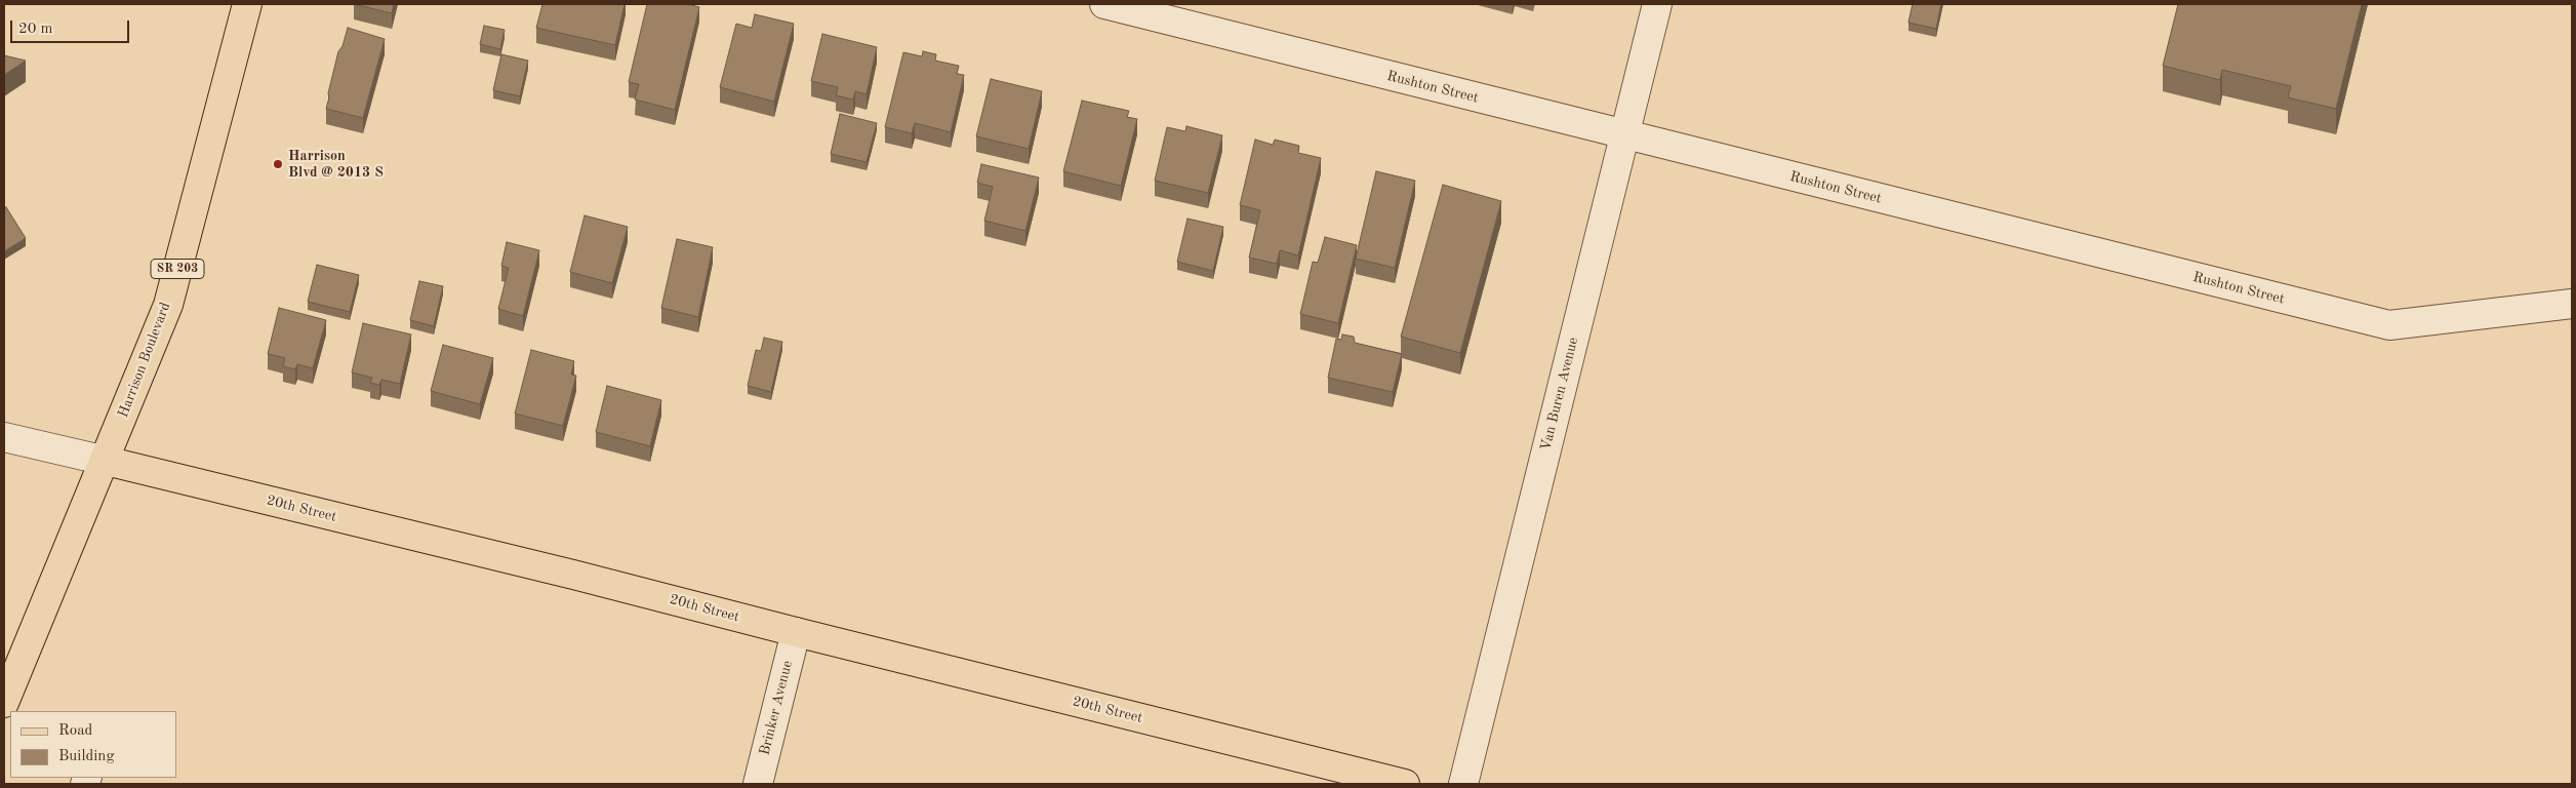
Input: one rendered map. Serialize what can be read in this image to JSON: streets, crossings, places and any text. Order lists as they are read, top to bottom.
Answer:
{
  "streets": {
    "main road": ["SR 203", "Harrison Boulevard", "20th Street"],
    "street": ["Rushton Street", "Van Buren Avenue", "Brinker Avenue"]
  },
  "crossings": [
    ["Rushton Street", "Van Buren Avenue"],
    ["Harrison Boulevard", "20th Street"],
    ["20th Street", "Brinker Avenue"]
  ],
  "places": ["Harrison Blvd @ 2013 S"],
  "legend": ["Road", "Building"],
  "scale_bar": "20 m"
}
